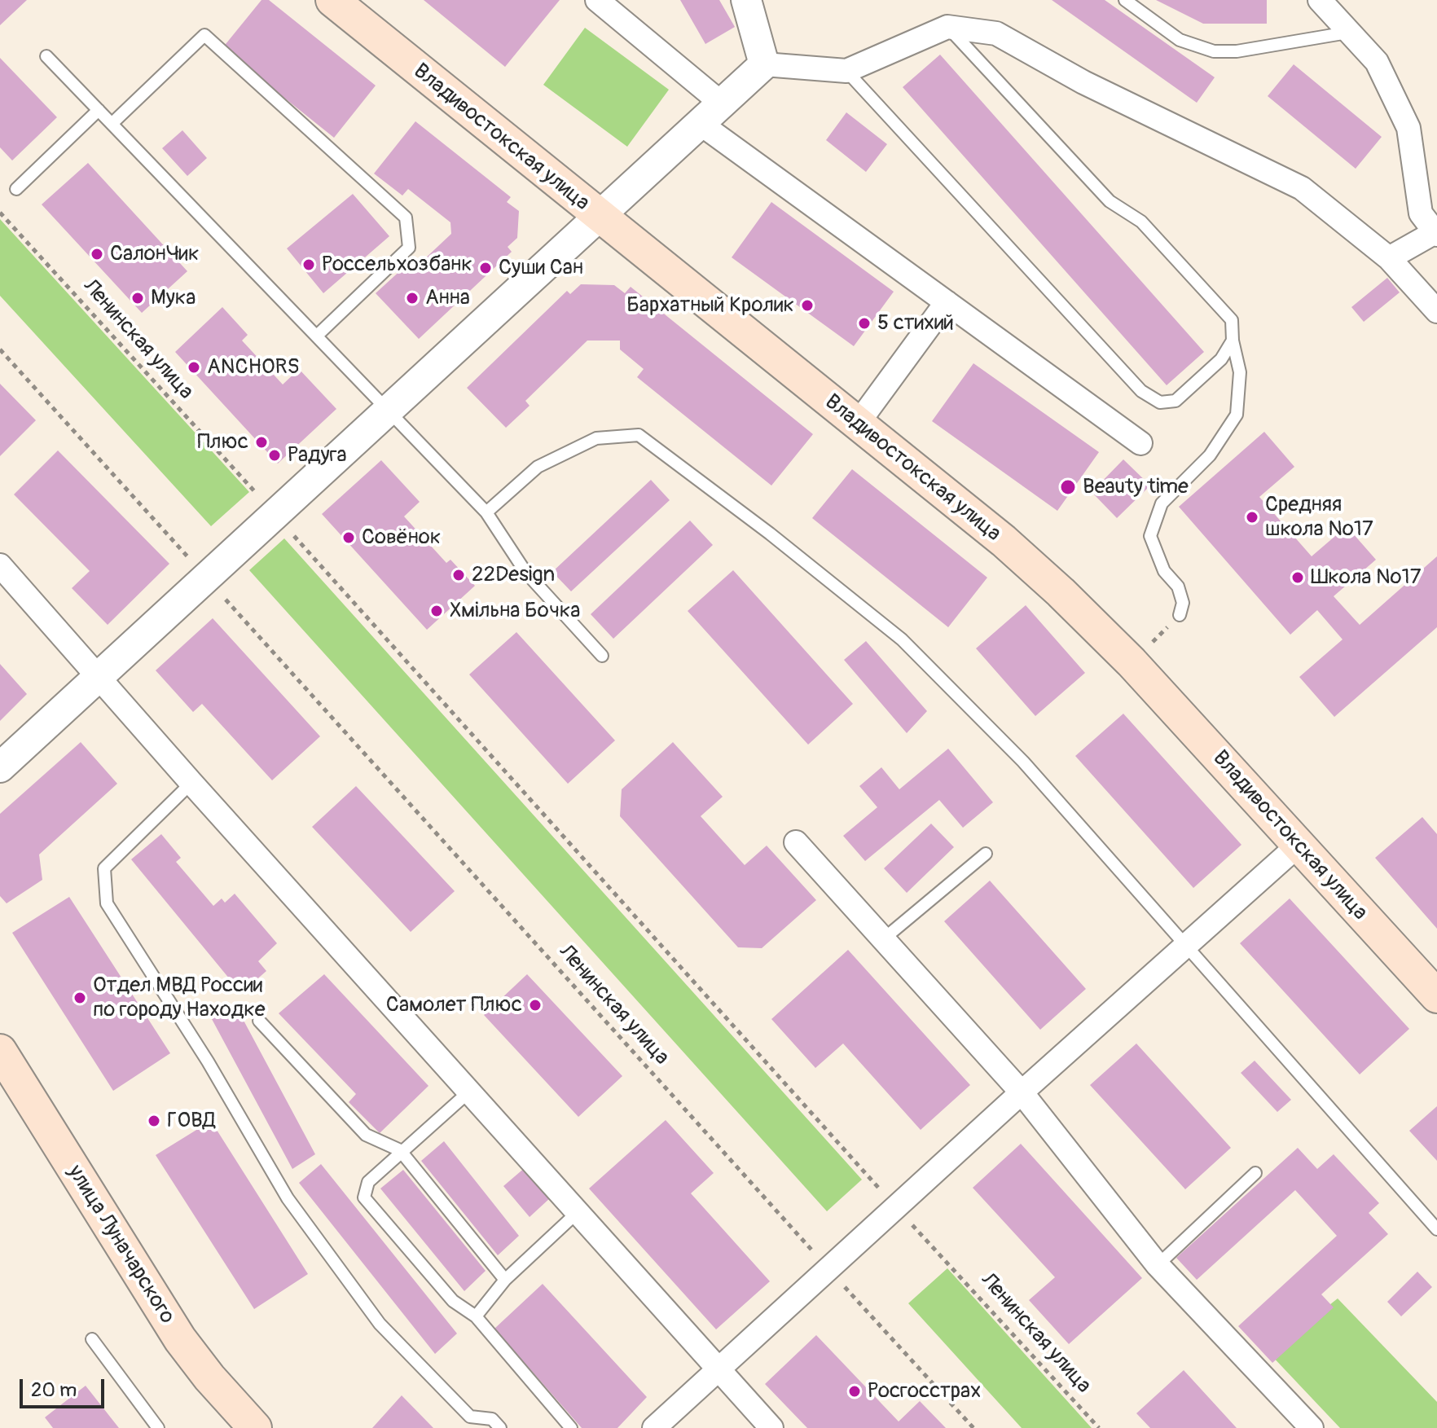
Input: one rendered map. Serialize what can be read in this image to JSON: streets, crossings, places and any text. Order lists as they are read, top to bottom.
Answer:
{
  "streets": {
    "main road": ["Владивостокская улица", "улица Луначарского"],
    "path": ["Ленинская улица"]
  },
  "places": [
    "СалонЧик",
    "Россельхозбанк",
    "Суши Сан",
    "Мука",
    "Анна",
    "Бархатный Кролик",
    "5 стихий",
    "ANCHORS",
    "Плюс",
    "Радуга",
    "Beauty time",
    "Средняя школа №17",
    "Совёнок",
    "22Design",
    "Школа №17",
    "Хмільна Бочка",
    "Отдел МВД России по городу Находке",
    "Самолет Плюс",
    "ГОВД",
    "Росгосстрах"
  ],
  "scale_bar": "20 m"
}
